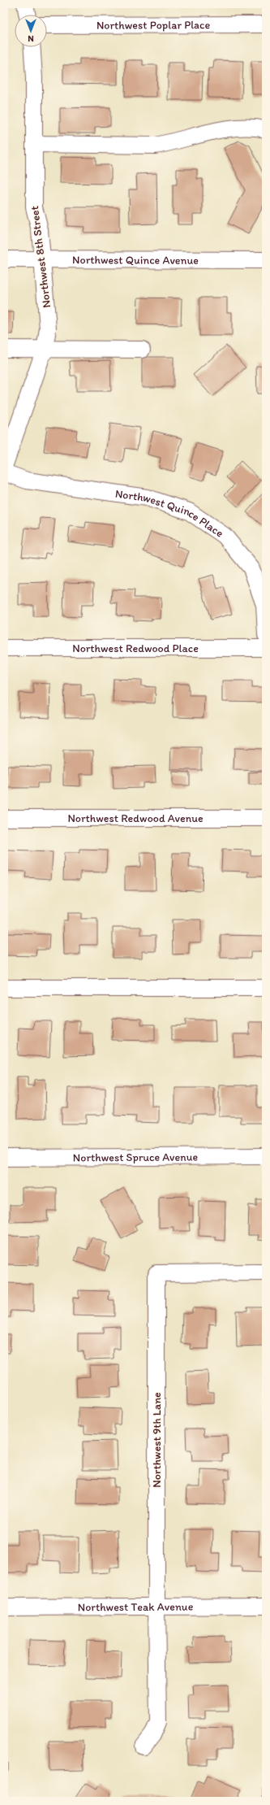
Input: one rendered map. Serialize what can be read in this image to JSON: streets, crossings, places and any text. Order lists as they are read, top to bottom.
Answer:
{
  "streets": {
    "street": [
      "Northwest Poplar Place",
      "Northwest 8th Street",
      "Northwest Quince Avenue",
      "Northwest Quince Place",
      "Northwest Redwood Place",
      "Northwest Redwood Avenue",
      "Northwest Spruce Avenue",
      "Northwest 9th Lane",
      "Northwest Teak Avenue"
    ]
  },
  "crossings": [
    ["Northwest 8th Street", "Northwest Quince Avenue"],
    ["Northwest 9th Lane", "Northwest Teak Avenue"]
  ],
  "north": "bottom"
}
